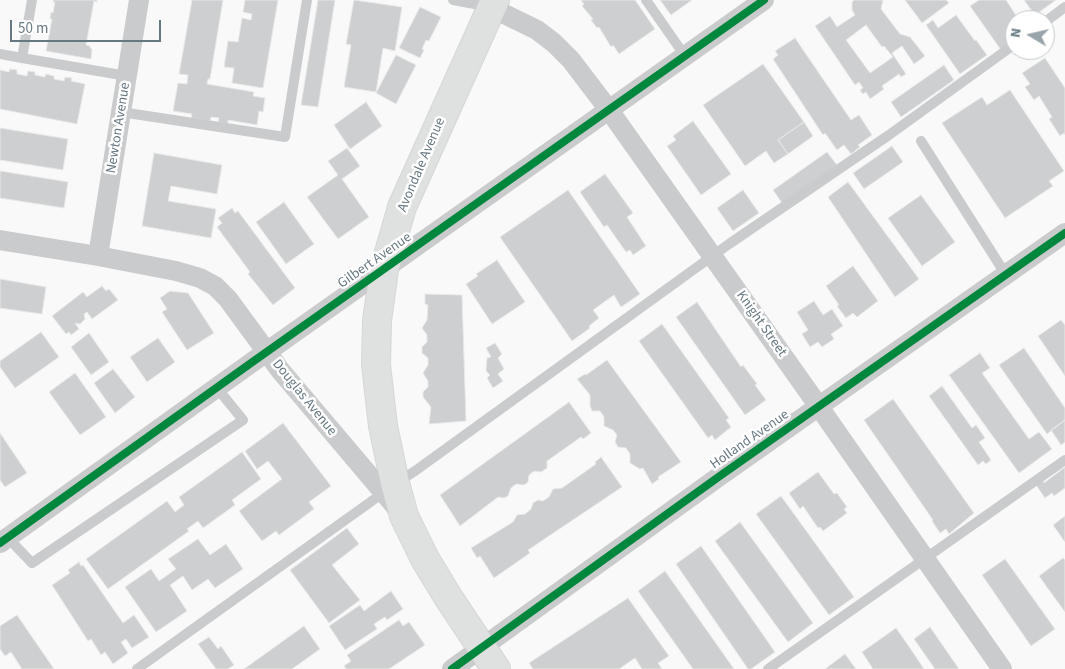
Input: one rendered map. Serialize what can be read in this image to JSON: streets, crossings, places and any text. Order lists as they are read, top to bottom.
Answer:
{
  "streets": {
    "main road": ["Avondale Avenue"],
    "street": [
      "Newton Avenue",
      "Gilbert Avenue",
      "Knight Street",
      "Douglas Avenue",
      "Holland Avenue"
    ]
  },
  "crossings": [
    ["Newton Avenue", "Douglas Avenue"],
    ["Avondale Avenue", "Gilbert Avenue"],
    ["Avondale Avenue", "Knight Street"],
    ["Avondale Avenue", "Douglas Avenue"],
    ["Avondale Avenue", "Holland Avenue"],
    ["Gilbert Avenue", "Knight Street"],
    ["Gilbert Avenue", "Douglas Avenue"],
    ["Knight Street", "Holland Avenue"]
  ],
  "scale_bar": "50 m",
  "north": "left"
}
